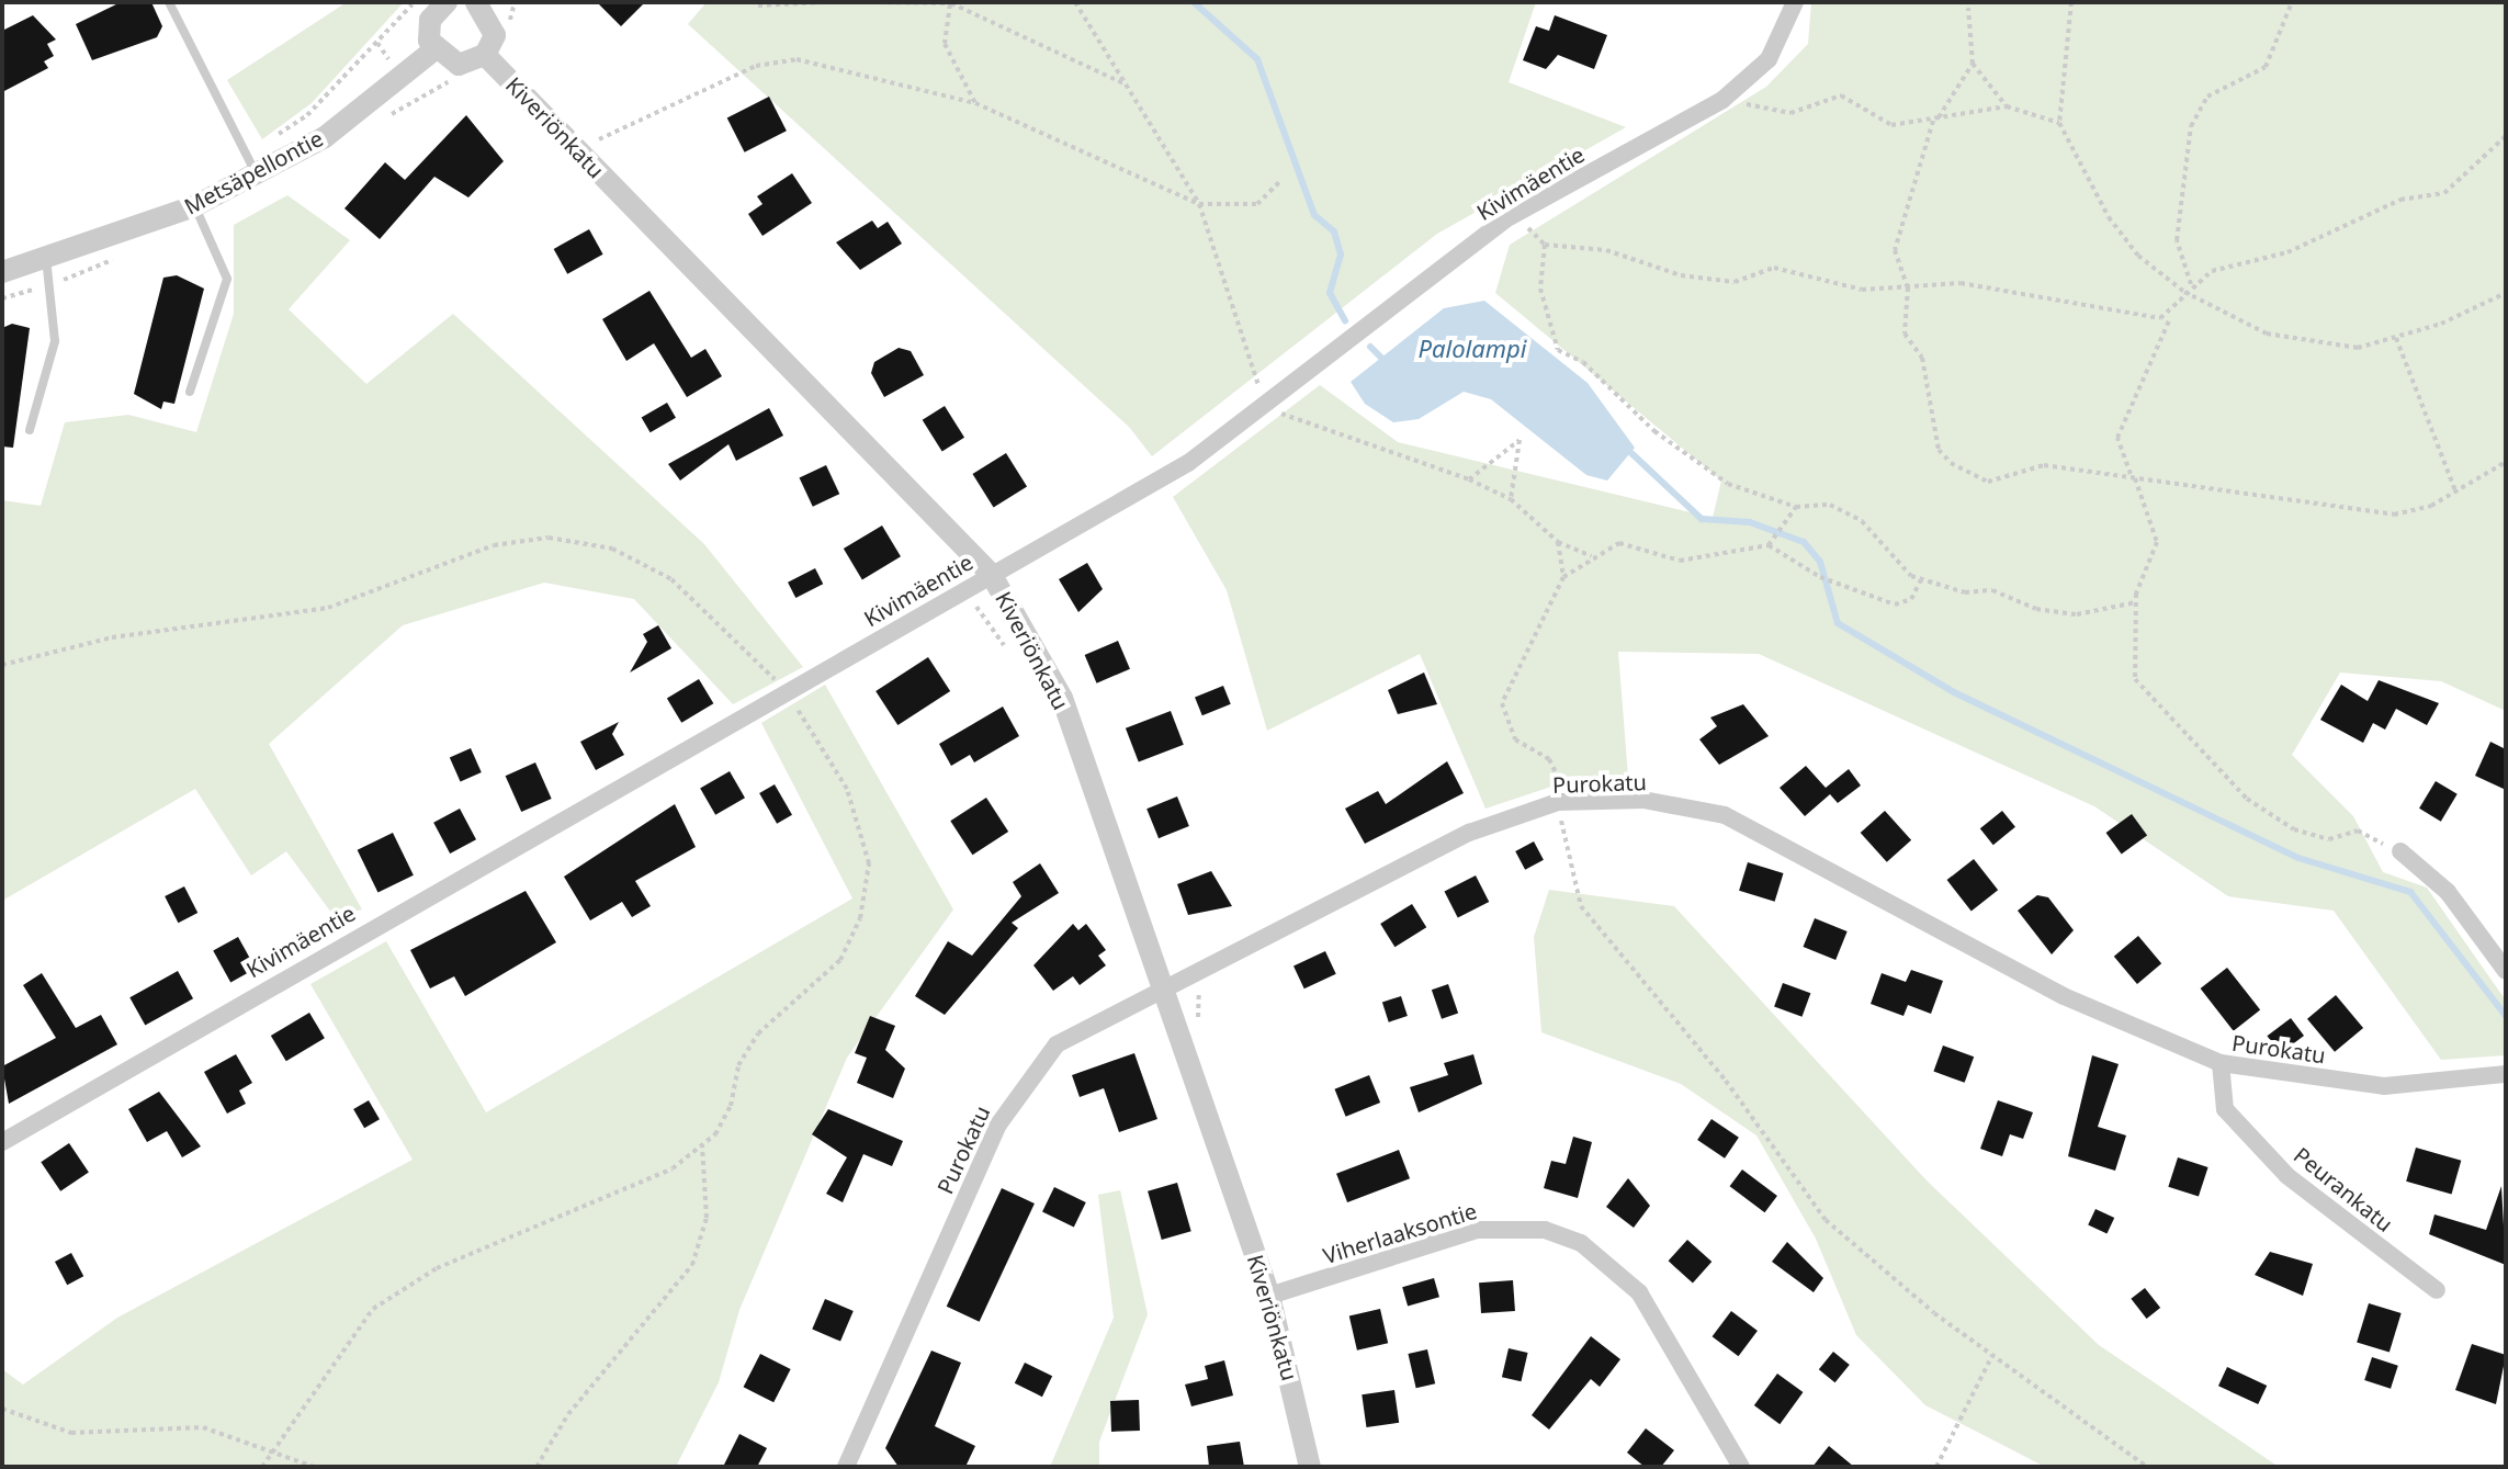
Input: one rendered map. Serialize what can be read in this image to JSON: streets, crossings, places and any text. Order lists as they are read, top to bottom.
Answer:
{
  "streets": {
    "street": [
      "Kiveriönkatu",
      "Metsäpellontie",
      "Kivimäentie",
      "Purokatu",
      "Peurankatu",
      "Viherlaaksontie"
    ]
  },
  "crossings": [
    ["Kiveriönkatu", "Kivimäentie"],
    ["Kiveriönkatu", "Purokatu"],
    ["Kiveriönkatu", "Viherlaaksontie"],
    ["Purokatu", "Peurankatu"]
  ],
  "water": ["Palolampi"]
}
